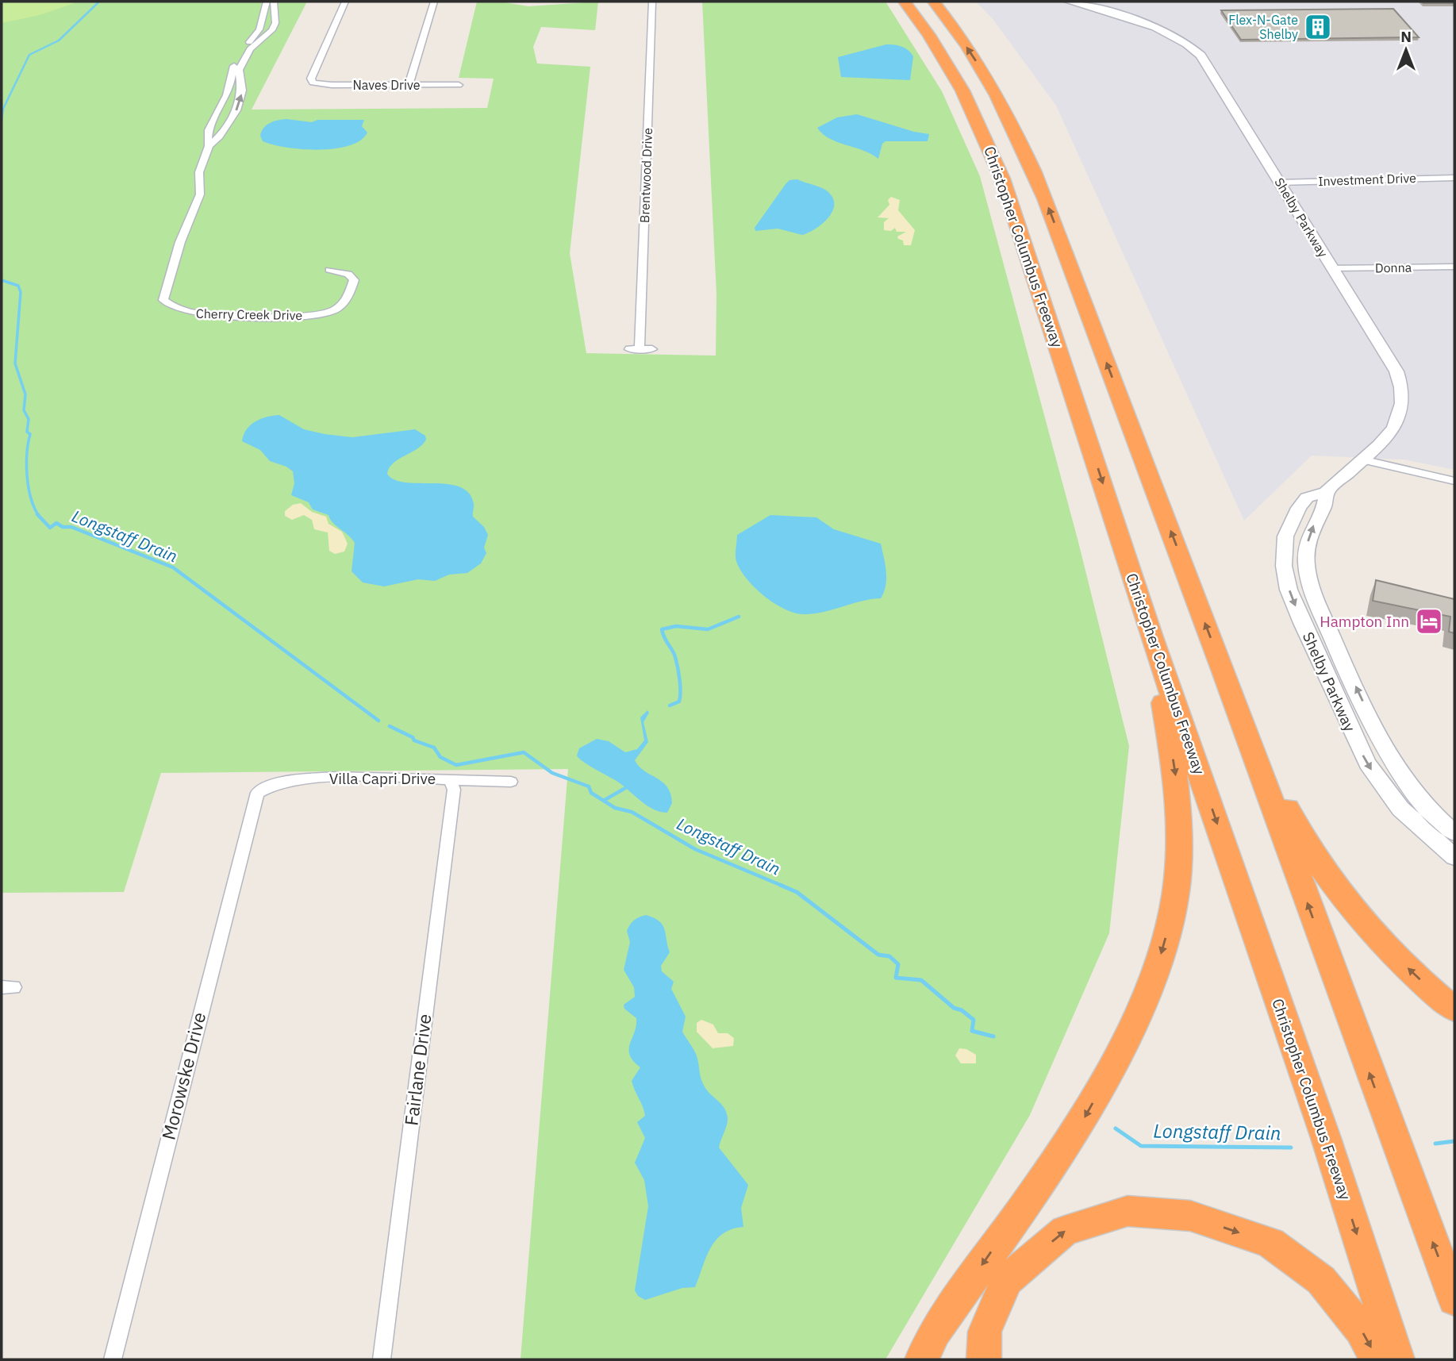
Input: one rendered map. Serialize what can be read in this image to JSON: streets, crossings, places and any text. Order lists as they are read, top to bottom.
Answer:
{
  "streets": {
    "highway": ["Christopher Columbus Freeway"],
    "street": [
      "Naves Drive",
      "Brentwood Drive",
      "Investment Drive",
      "Shelby Parkway",
      "Donna",
      "Cherry Creek Drive",
      "Villa Capri Drive",
      "Fairlane Drive",
      "Morowske Drive"
    ]
  },
  "crossings": [
    ["Investment Drive", "Shelby Parkway"],
    ["Shelby Parkway", "Donna"],
    ["Villa Capri Drive", "Fairlane Drive"],
    ["Villa Capri Drive", "Morowske Drive"]
  ],
  "water": ["Longstaff Drain"],
  "places": {
    "building": ["Flex-N-Gate Shelby"],
    "hotel": ["Hampton Inn"]
  },
  "north": "top"
}
